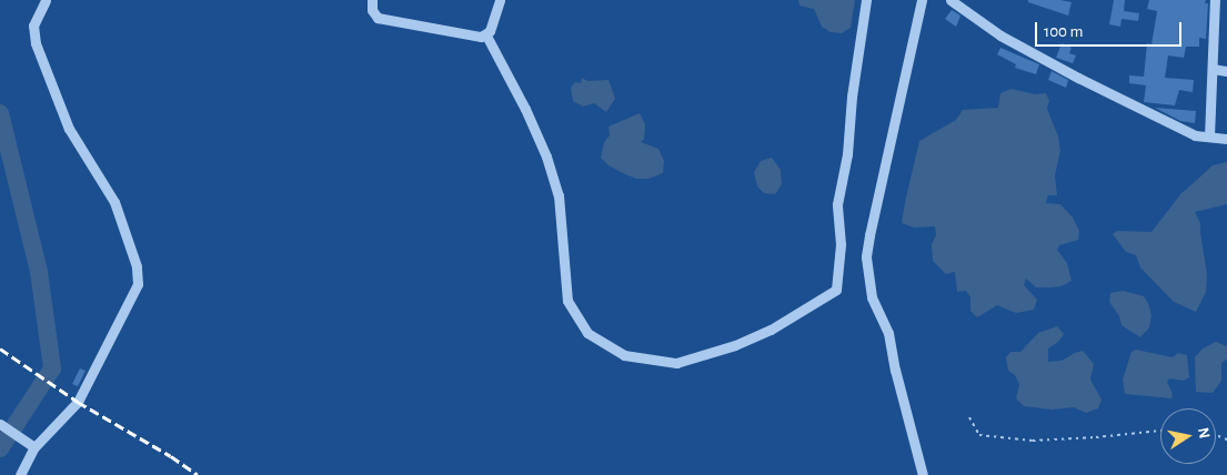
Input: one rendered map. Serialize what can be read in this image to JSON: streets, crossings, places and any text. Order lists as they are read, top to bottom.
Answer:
{
  "scale_bar": "100 m",
  "north": "right"
}
